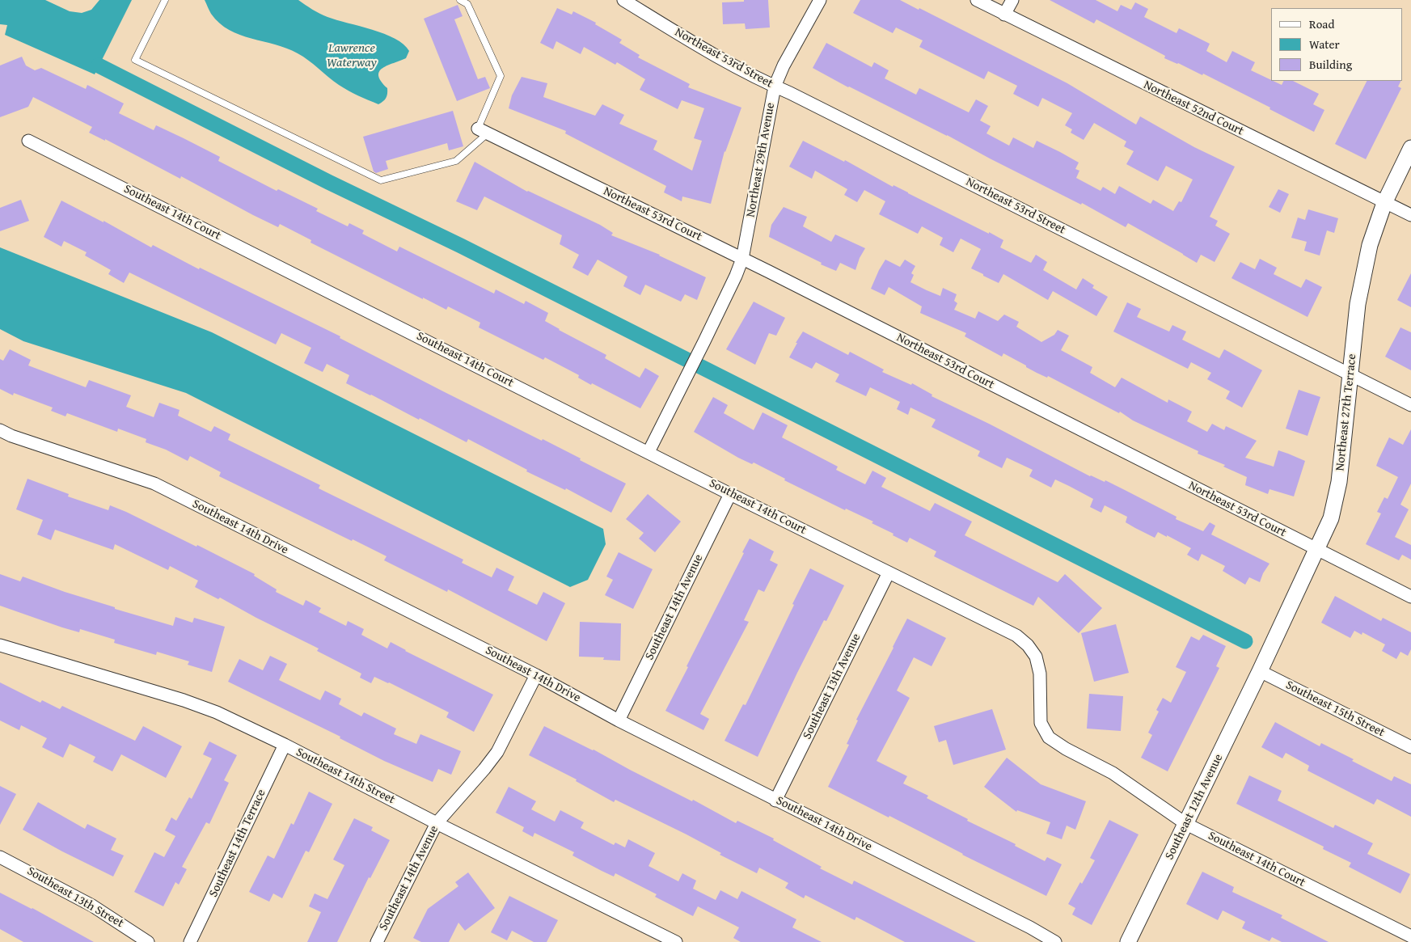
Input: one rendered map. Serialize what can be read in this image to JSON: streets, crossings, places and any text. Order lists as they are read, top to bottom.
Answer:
{
  "streets": {
    "street": [
      "Northeast 53rd Street",
      "Northeast 52nd Court",
      "Northeast 29th Avenue",
      "Southeast 14th Court",
      "Northeast 53rd Court",
      "Northeast 27th Terrace",
      "Southeast 14th Drive",
      "Southeast 14th Avenue",
      "Southeast 13th Avenue",
      "Southeast 15th Street",
      "Southeast 14th Street",
      "Southeast 12th Avenue",
      "Southeast 14th Terrace",
      "Southeast 13th Street"
    ]
  },
  "crossings": [
    ["Northeast 53rd Street", "Northeast 29th Avenue"],
    ["Northeast 53rd Street", "Northeast 27th Terrace"],
    ["Northeast 52nd Court", "Northeast 27th Terrace"],
    ["Northeast 29th Avenue", "Northeast 53rd Court"],
    ["Southeast 14th Court", "Southeast 14th Avenue"],
    ["Southeast 14th Court", "Southeast 13th Avenue"],
    ["Southeast 14th Court", "Southeast 12th Avenue"],
    ["Northeast 53rd Court", "Northeast 27th Terrace"],
    ["Northeast 27th Terrace", "Southeast 15th Street"],
    ["Northeast 27th Terrace", "Southeast 12th Avenue"],
    ["Southeast 14th Drive", "Southeast 14th Avenue"],
    ["Southeast 14th Drive", "Southeast 13th Avenue"],
    ["Southeast 14th Avenue", "Southeast 14th Street"],
    ["Southeast 15th Street", "Southeast 12th Avenue"],
    ["Southeast 14th Street", "Southeast 14th Terrace"]
  ],
  "water": ["Lawrence Waterway"],
  "legend": ["Road", "Water", "Building"]
}
